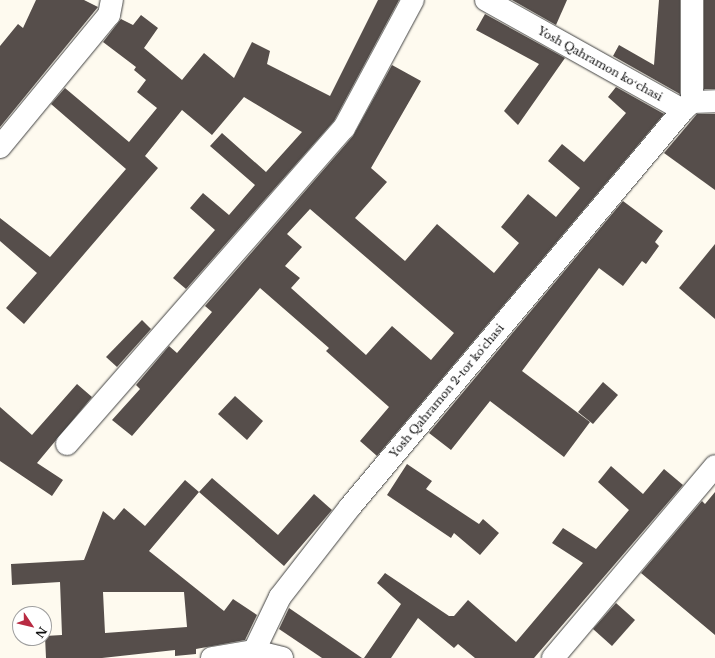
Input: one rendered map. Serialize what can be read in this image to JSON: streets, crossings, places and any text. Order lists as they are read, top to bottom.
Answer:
{
  "streets": {
    "street": ["Yosh Qahramon koʻchasi", "Yosh Qahramon 2-tor koʼchasi"]
  },
  "crossings": [
    ["Yosh Qahramon koʻchasi", "Yosh Qahramon 2-tor koʼchasi"]
  ],
  "north": "bottom right"
}
